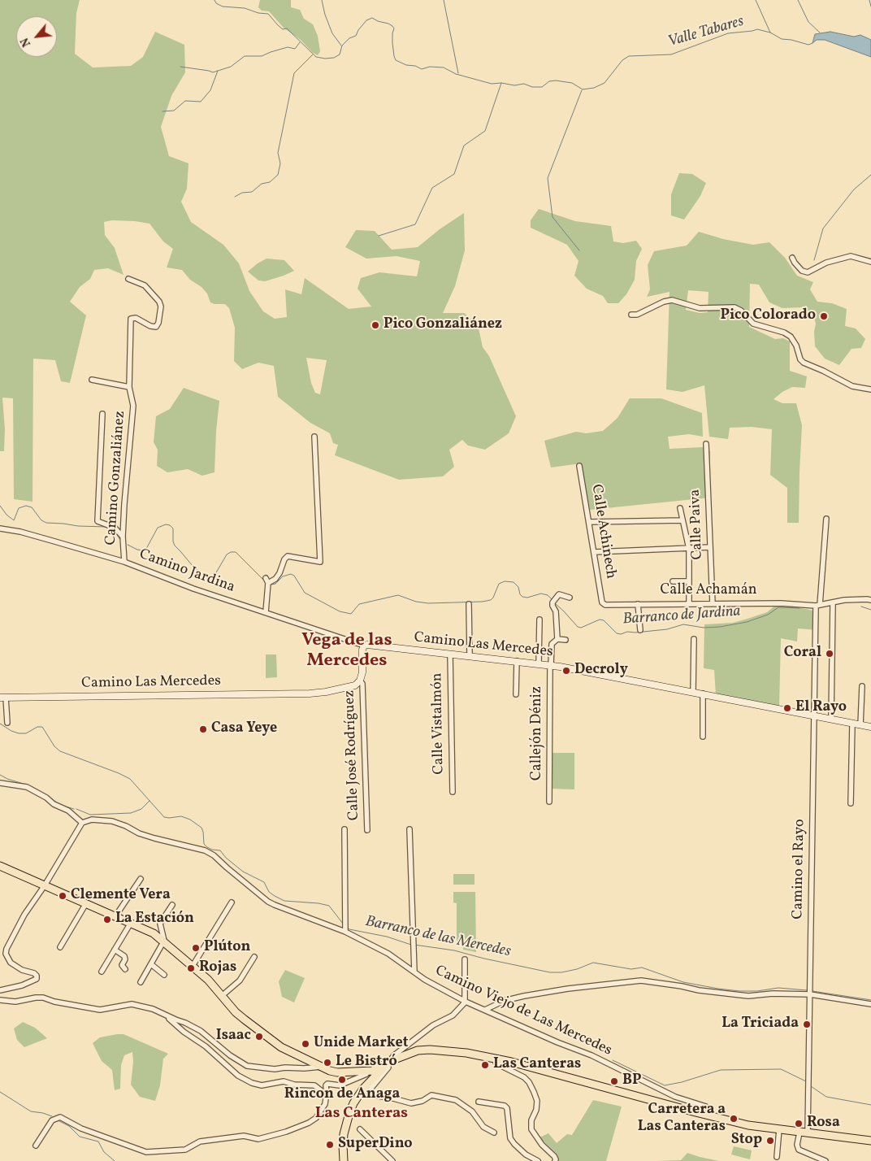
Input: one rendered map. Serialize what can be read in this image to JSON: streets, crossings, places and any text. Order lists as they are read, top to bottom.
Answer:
{
  "streets": {
    "main road": ["Camino Las Mercedes"],
    "street": [
      "Camino Gonzaliánez",
      "Calle Paiva",
      "Calle Achinech",
      "Camino Jardina",
      "Calle Achamán",
      "Calle Vistalmón",
      "Callejón Déniz",
      "Calle José Rodríguez",
      "Camino el Rayo",
      "Camino Viejo de Las Mercedes"
    ]
  },
  "crossings": [
    ["Camino Gonzaliánez", "Camino Jardina"],
    ["Calle Paiva", "Calle Achamán"],
    ["Calle Achinech", "Calle Achamán"],
    ["Camino Jardina", "Camino Las Mercedes"],
    ["Calle Achamán", "Camino el Rayo"],
    ["Camino Las Mercedes", "Calle Vistalmón"],
    ["Camino Las Mercedes", "Callejón Déniz"],
    ["Camino Las Mercedes", "Calle José Rodríguez"],
    ["Camino Las Mercedes", "Camino el Rayo"]
  ],
  "districts": ["Vega de las Mercedes", "Las Canteras"],
  "water": ["Valle Tabares", "Barranco de Jardina", "Barranco de las Mercedes"],
  "places": [
    "Pico Colorado",
    "Pico Gonzaliánez",
    "Coral",
    "Decroly",
    "El Rayo",
    "Casa Yeye",
    "Clemente Vera",
    "La Estación",
    "Plúton",
    "Rojas",
    "La Triciada",
    "Isaac",
    "Unide Market",
    "Le Bistró",
    "Las Canteras",
    "Rincon de Anaga",
    "BP",
    "Carretera a Las Canteras",
    "Rosa",
    "Stop",
    "SuperDino"
  ],
  "north": "bottom left"
}
